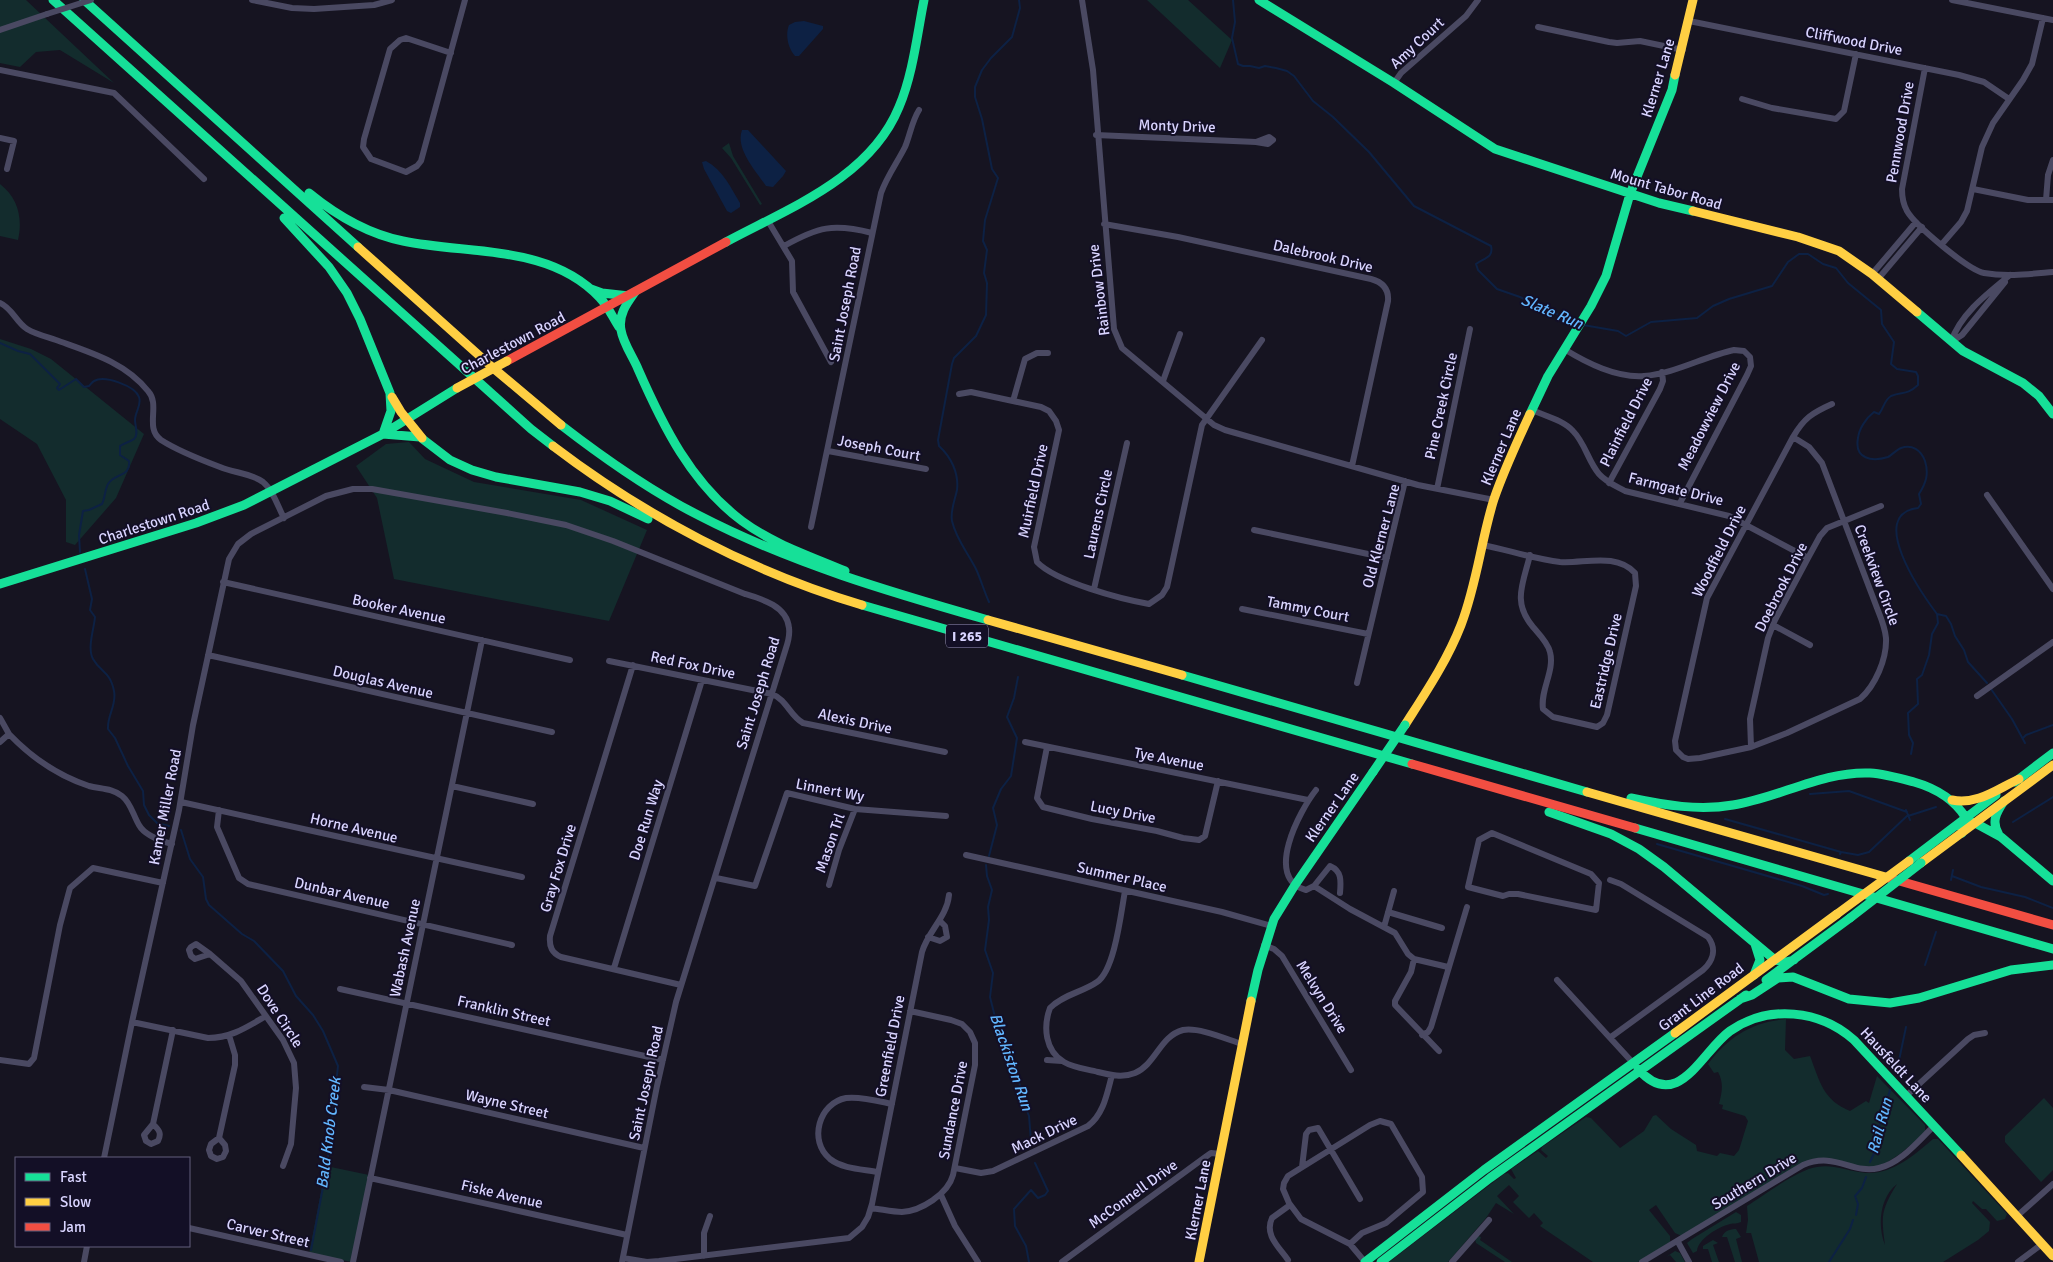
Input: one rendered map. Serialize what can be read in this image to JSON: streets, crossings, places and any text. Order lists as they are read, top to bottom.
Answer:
{
  "streets": {
    "main road": [
      "Klerner Lane",
      "Mount Tabor Road",
      "Charlestown Road",
      "I 265",
      "Grant Line Road",
      "Hausfeldt Lane"
    ],
    "street": [
      "Cliffwood Drive",
      "Amy Court",
      "Monty Drive",
      "Pennwood Drive",
      "Dalebrook Drive",
      "Rainbow Drive",
      "Saint Joseph Road",
      "Pine Creek Circle",
      "Meadowview Drive",
      "Plainfield Drive",
      "Joseph Court",
      "Farmgate Drive",
      "Muirfield Drive",
      "Laurens Circle",
      "Old Klerner Lane",
      "Woodfield Drive",
      "Creekview Circle",
      "Doebrook Drive",
      "Booker Avenue",
      "Tammy Court",
      "Eastridge Drive",
      "Red Fox Drive",
      "Douglas Avenue",
      "Alexis Drive",
      "Tye Avenue",
      "Linnert Wy",
      "Kamer Miller Road",
      "Lucy Drive",
      "Doe Run Way",
      "Horne Avenue",
      "Mason Trl",
      "Gray Fox Drive",
      "Summer Place",
      "Dunbar Avenue",
      "Wabash Avenue",
      "Melvyn Drive",
      "Franklin Street",
      "Dove Circle",
      "Greenfield Drive",
      "Wayne Street",
      "Sundance Drive",
      "Mack Drive",
      "Southern Drive",
      "Fiske Avenue",
      "McConnell Drive",
      "Carver Street"
    ]
  },
  "crossings": [
    ["Cliffwood Drive", "Klerner Lane"],
    ["Cliffwood Drive", "Pennwood Drive"],
    ["Amy Court", "Mount Tabor Road"],
    ["Klerner Lane", "Mount Tabor Road"],
    ["Klerner Lane", "Meadowview Drive"],
    ["Klerner Lane", "Farmgate Drive"],
    ["Klerner Lane", "Old Klerner Lane"],
    ["Klerner Lane", "Eastridge Drive"],
    ["Klerner Lane", "Tye Avenue"],
    ["Klerner Lane", "Summer Place"],
    ["Klerner Lane", "Melvyn Drive"],
    ["Klerner Lane", "McConnell Drive"],
    ["Monty Drive", "Rainbow Drive"],
    ["Dalebrook Drive", "Rainbow Drive"],
    ["Rainbow Drive", "Muirfield Drive"],
    ["Rainbow Drive", "Old Klerner Lane"],
    ["Saint Joseph Road", "Joseph Court"],
    ["Saint Joseph Road", "Red Fox Drive"],
    ["Saint Joseph Road", "Alexis Drive"],
    ["Saint Joseph Road", "Linnert Wy"],
    ["Saint Joseph Road", "Kamer Miller Road"],
    ["Saint Joseph Road", "Gray Fox Drive"],
    ["Saint Joseph Road", "Franklin Street"],
    ["Saint Joseph Road", "Greenfield Drive"],
    ["Saint Joseph Road", "Wayne Street"],
    ["Saint Joseph Road", "Fiske Avenue"],
    ["Pine Creek Circle", "Old Klerner Lane"],
    ["Meadowview Drive", "Plainfield Drive"],
    ["Meadowview Drive", "Farmgate Drive"],
    ["Plainfield Drive", "Farmgate Drive"],
    ["Farmgate Drive", "Woodfield Drive"],
    ["Farmgate Drive", "Doebrook Drive"],
    ["Muirfield Drive", "Laurens Circle"],
    ["Old Klerner Lane", "Tammy Court"],
    ["Woodfield Drive", "Creekview Circle"],
    ["Creekview Circle", "Doebrook Drive"],
    ["Booker Avenue", "Kamer Miller Road"],
    ["Booker Avenue", "Wabash Avenue"],
    ["Red Fox Drive", "Alexis Drive"],
    ["Red Fox Drive", "Doe Run Way"],
    ["Red Fox Drive", "Gray Fox Drive"],
    ["Douglas Avenue", "Kamer Miller Road"],
    ["Douglas Avenue", "Wabash Avenue"],
    ["Tye Avenue", "Lucy Drive"],
    ["Linnert Wy", "Mason Trl"],
    ["Kamer Miller Road", "Horne Avenue"],
    ["Doe Run Way", "Gray Fox Drive"],
    ["Horne Avenue", "Dunbar Avenue"],
    ["Horne Avenue", "Wabash Avenue"],
    ["Dunbar Avenue", "Wabash Avenue"],
    ["Wabash Avenue", "Franklin Street"],
    ["Wabash Avenue", "Wayne Street"],
    ["Wabash Avenue", "Fiske Avenue"],
    ["Grant Line Road", "Hausfeldt Lane"],
    ["Greenfield Drive", "Sundance Drive"],
    ["Hausfeldt Lane", "Southern Drive"],
    ["Sundance Drive", "Mack Drive"]
  ],
  "water": [
    "Slate Run",
    "Blackiston Run",
    "Rail Run",
    "Bald Knob Creek"
  ],
  "legend": ["Fast", "Slow", "Jam"]
}
